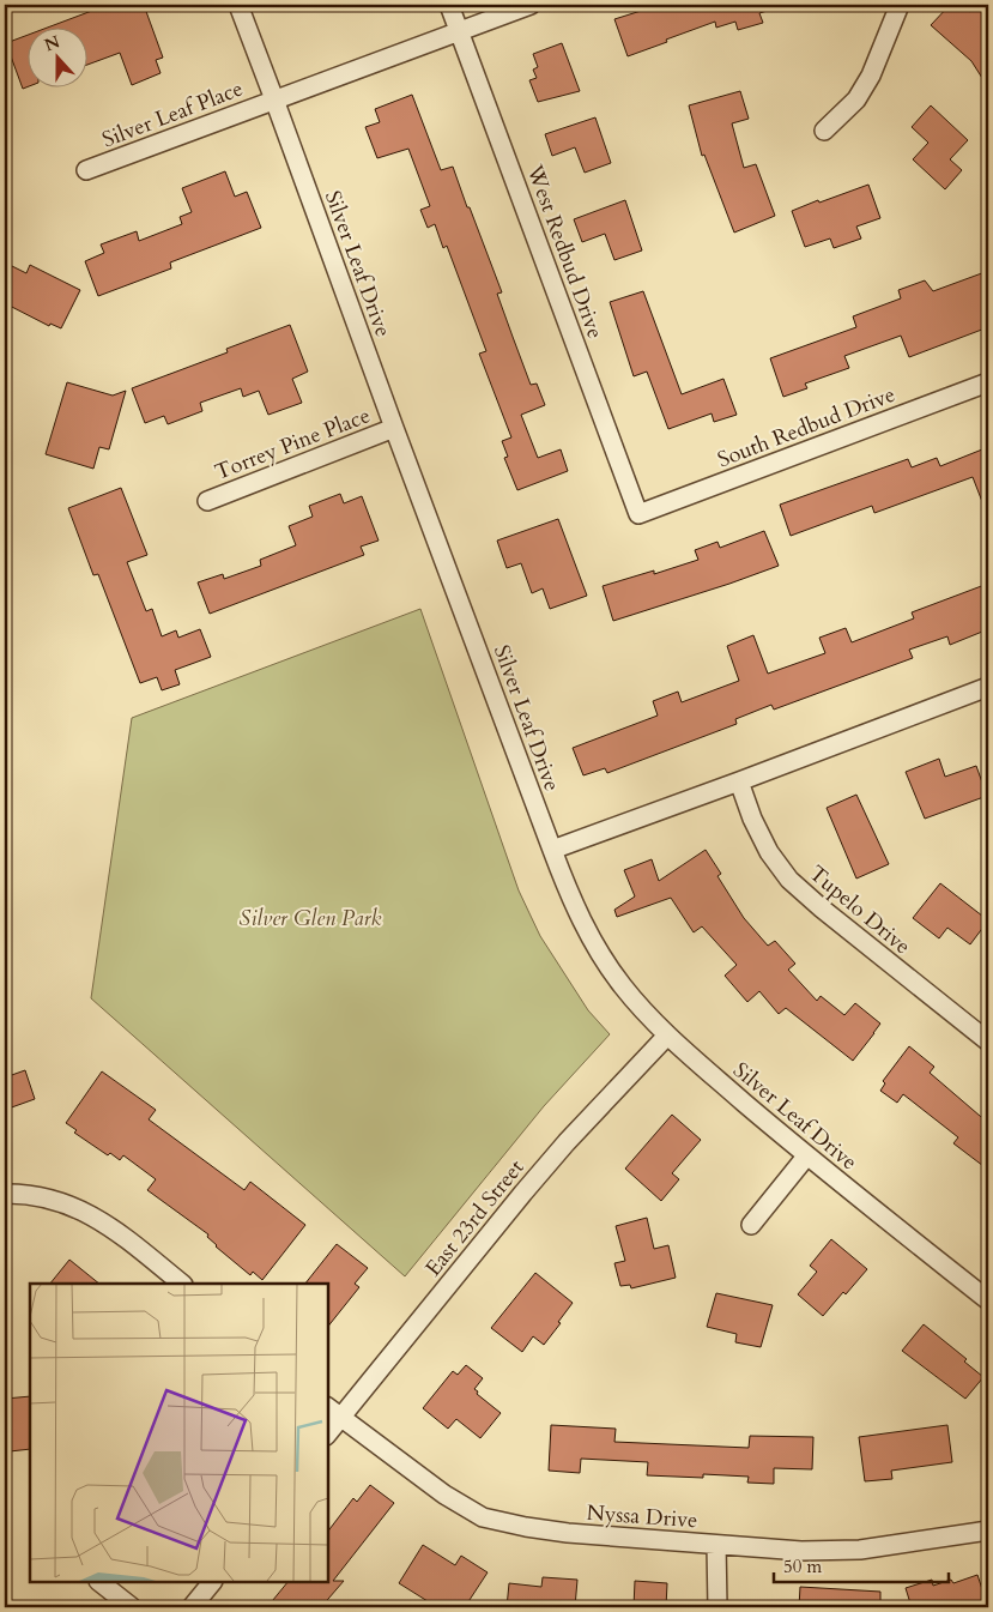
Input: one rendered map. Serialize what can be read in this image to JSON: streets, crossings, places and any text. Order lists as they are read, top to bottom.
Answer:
{
  "streets": {
    "street": [
      "Silver Leaf Place",
      "West Redbud Drive",
      "Silver Leaf Drive",
      "South Redbud Drive",
      "Torrey Pine Place",
      "Tupelo Drive",
      "East 23rd Street",
      "Nyssa Drive"
    ]
  },
  "crossings": [
    ["Silver Leaf Place", "West Redbud Drive"],
    ["Silver Leaf Place", "Silver Leaf Drive"],
    ["West Redbud Drive", "South Redbud Drive"],
    ["Silver Leaf Drive", "Torrey Pine Place"],
    ["Silver Leaf Drive", "East 23rd Street"],
    ["East 23rd Street", "Nyssa Drive"]
  ],
  "parks": ["Silver Glen Park"],
  "scale_bar": "50 m",
  "north": "top"
}
